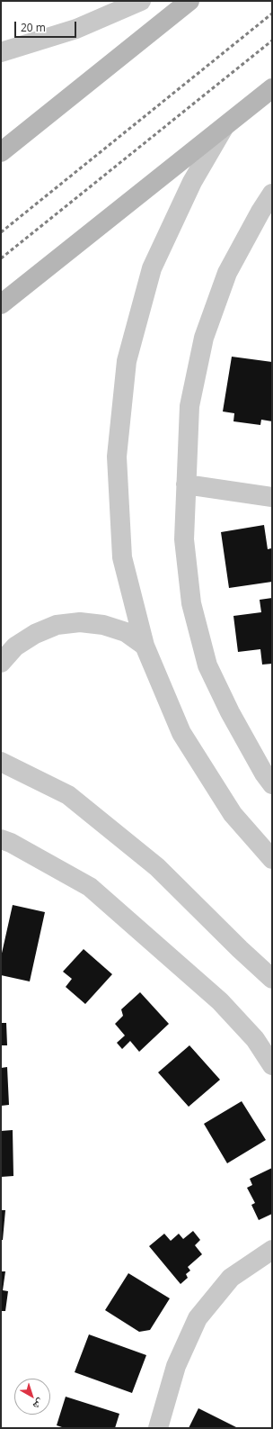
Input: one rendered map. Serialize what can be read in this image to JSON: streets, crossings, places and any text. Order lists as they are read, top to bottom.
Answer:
{
  "scale_bar": "20 m",
  "north": "bottom right"
}
